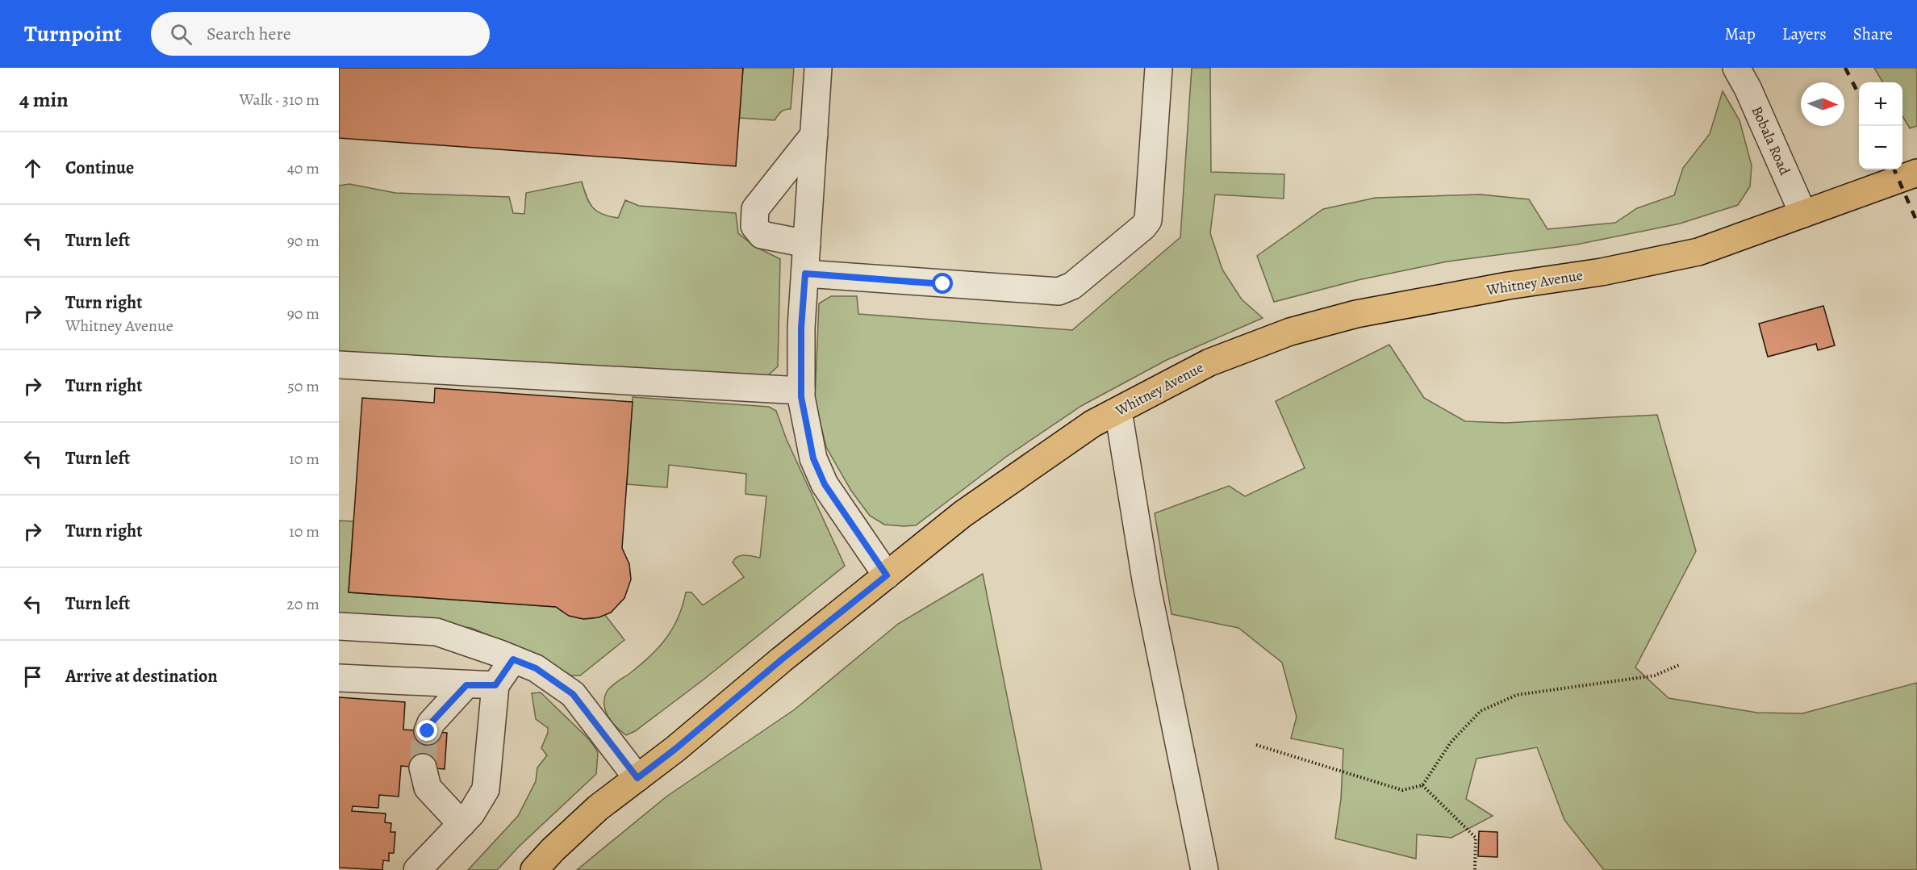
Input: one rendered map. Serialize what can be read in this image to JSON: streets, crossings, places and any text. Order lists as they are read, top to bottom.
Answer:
{
  "streets": {
    "main road": ["Whitney Avenue"],
    "street": ["Bobala Road"]
  },
  "crossings": [
    ["Bobala Road", "Whitney Avenue"]
  ],
  "north": "right",
  "page": {
    "header": "Turnpoint",
    "search": "Search here",
    "nav": ["Map", "Layers", "Share"],
    "heading": ["4 min", "Walk · 310 m"],
    "map_buttons": ["+", "−"],
    "list": [
      ["Continue", "40 m"],
      ["Turn left", "90 m"],
      ["Turn right", "Whitney Avenue", "90 m"],
      ["Turn right", "50 m"],
      ["Turn left", "10 m"],
      ["Turn right", "10 m"],
      ["Turn left", "20 m"],
      "Arrive at destination"
    ]
  }
}
